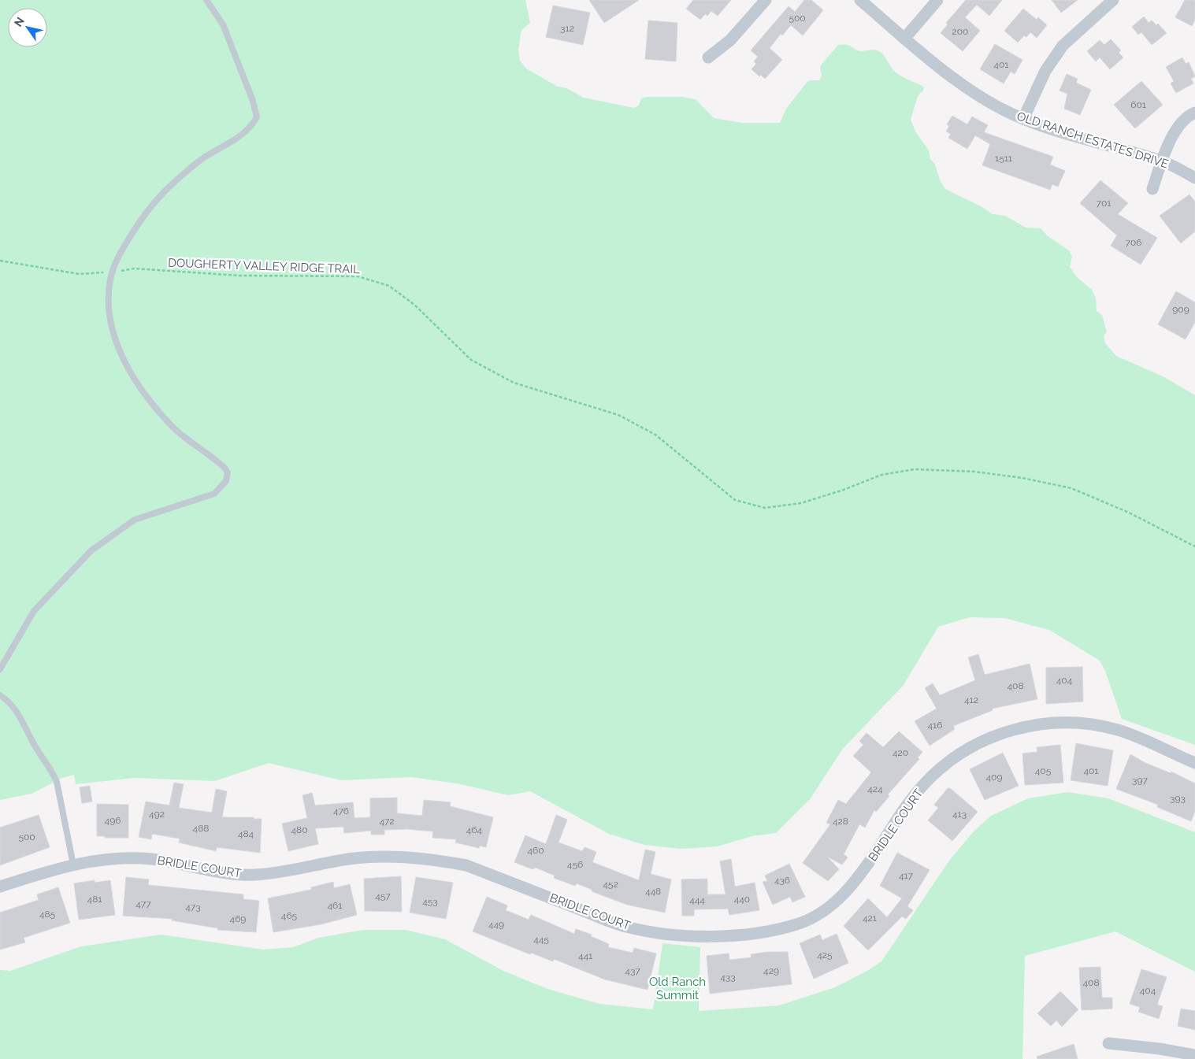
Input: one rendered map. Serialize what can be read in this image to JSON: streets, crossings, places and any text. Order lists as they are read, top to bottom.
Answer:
{
  "streets": {
    "street": ["OLD RANCH ESTATES DRIVE", "BRIDLE COURT"],
    "path": ["DOUGHERTY VALLEY RIDGE TRAIL"]
  },
  "parks": ["Old Ranch Summit"],
  "house_numbers": [
    "500",
    "312",
    "200",
    "401",
    "601",
    "1511",
    "701",
    "706",
    "909",
    "404",
    "408",
    "412",
    "416",
    "420",
    "405",
    "401",
    "409",
    "397",
    "424",
    "393",
    "476",
    "492",
    "413",
    "496",
    "472",
    "428",
    "488",
    "480",
    "464",
    "484",
    "500",
    "460",
    "456",
    "417",
    "436",
    "452",
    "448",
    "457",
    "481",
    "440",
    "444",
    "453",
    "477",
    "461",
    "473",
    "485",
    "465",
    "421",
    "469",
    "449",
    "445",
    "425",
    "441",
    "437",
    "429",
    "433",
    "408",
    "404"
  ],
  "north": "top left"
}
